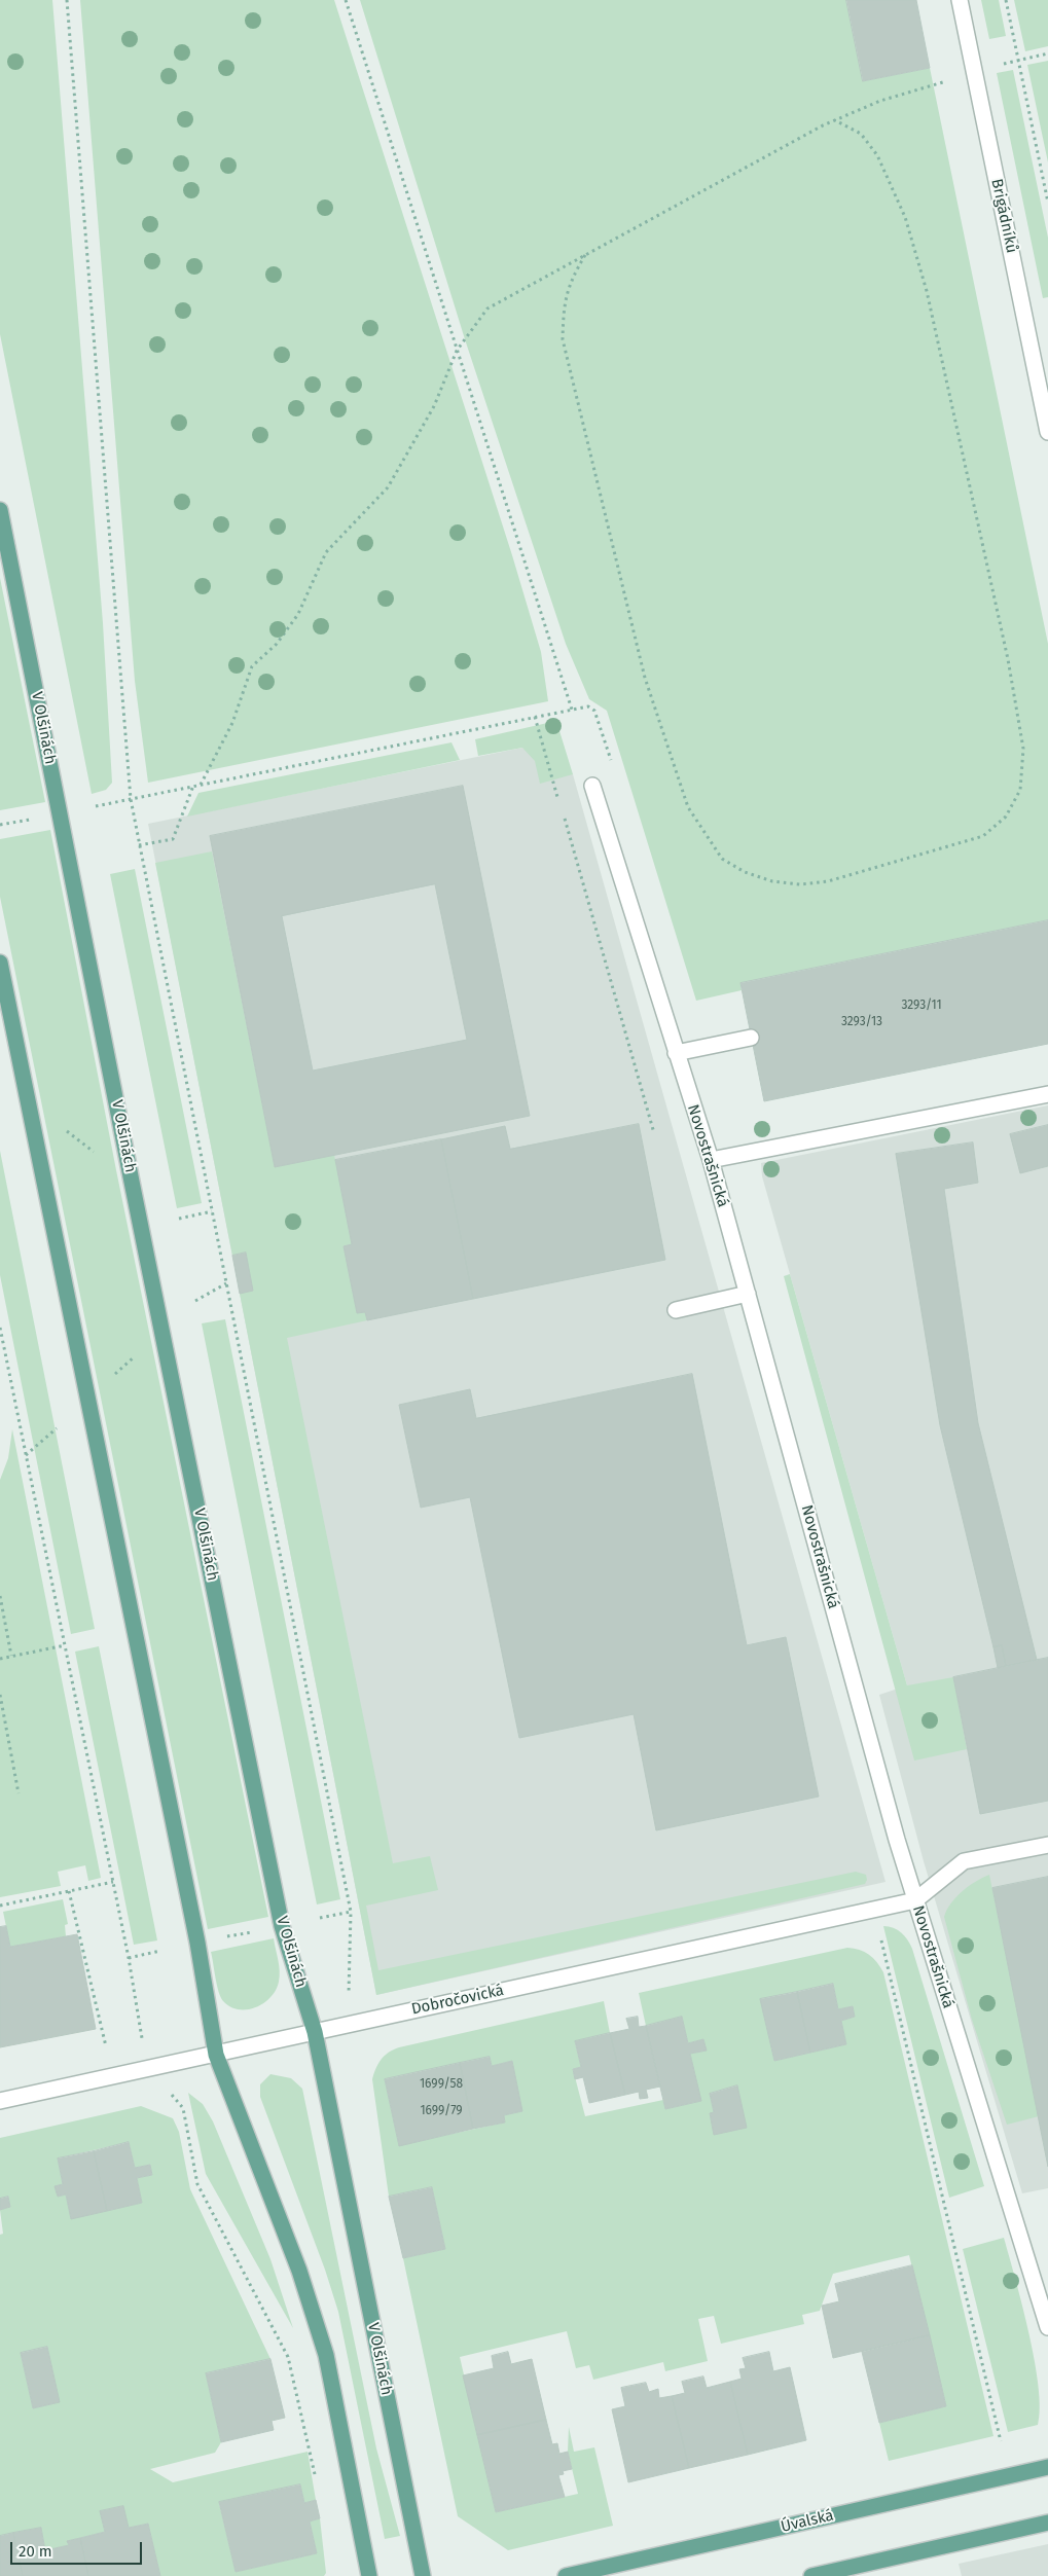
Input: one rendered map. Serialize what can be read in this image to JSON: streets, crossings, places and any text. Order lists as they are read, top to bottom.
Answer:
{
  "streets": {
    "main road": ["V Olšinách", "Úvalská"],
    "street": ["Brigádníků", "Novostrašnická", "Dobročovická"]
  },
  "crossings": [
    ["V Olšinách", "Dobročovická"],
    ["Novostrašnická", "Dobročovická"]
  ],
  "house_numbers": [
    "3293/11",
    "3293/13",
    "1699/58",
    "1699/79"
  ],
  "scale_bar": "20 m"
}
